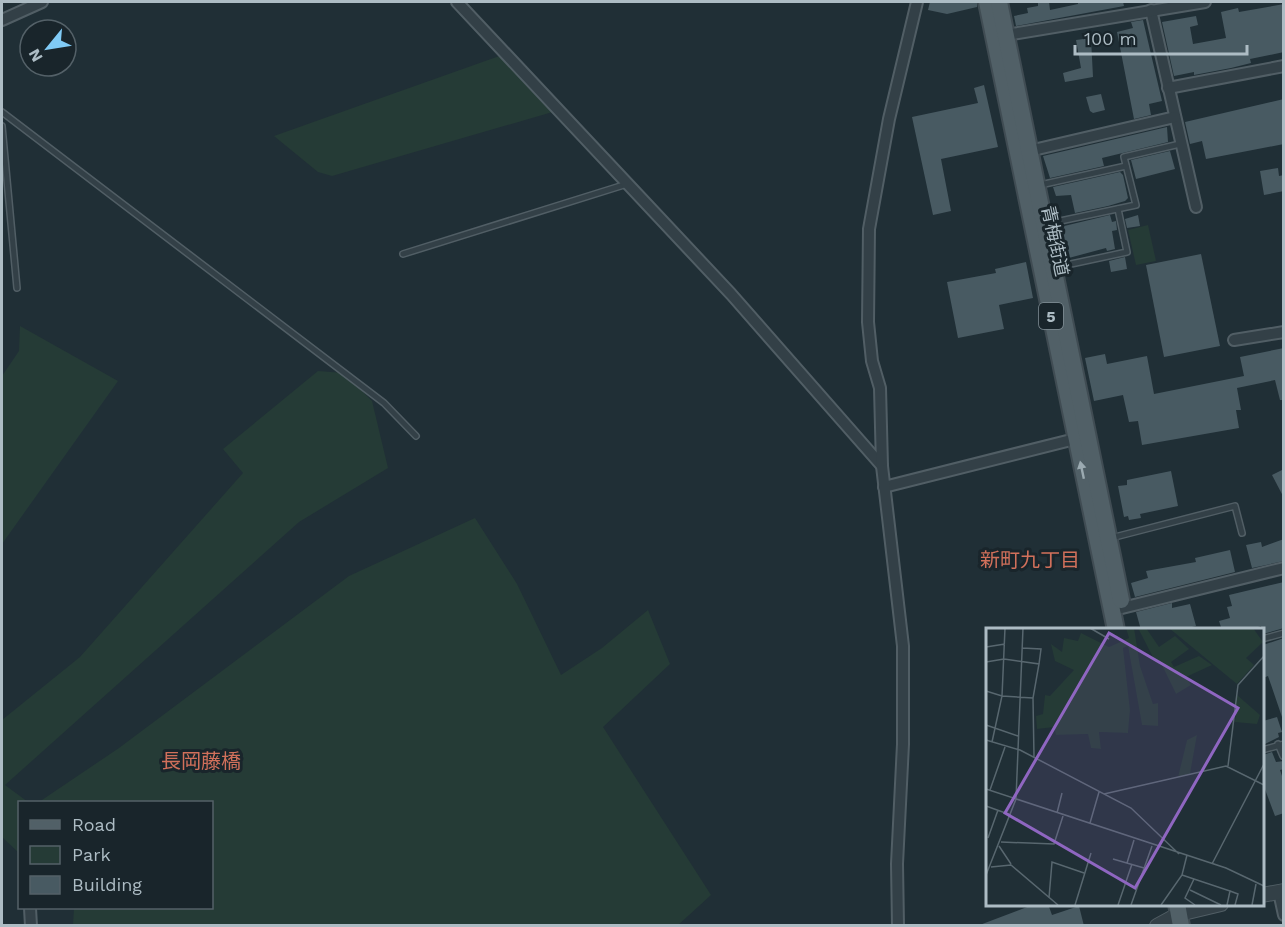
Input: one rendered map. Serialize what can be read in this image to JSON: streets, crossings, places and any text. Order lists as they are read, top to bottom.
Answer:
{
  "streets": {
    "main road": ["青梅街道", "5"]
  },
  "districts": ["新町九丁目", "長岡藤橋"],
  "legend": ["Road", "Park", "Building"],
  "scale_bar": "100 m",
  "north": "bottom left"
}
